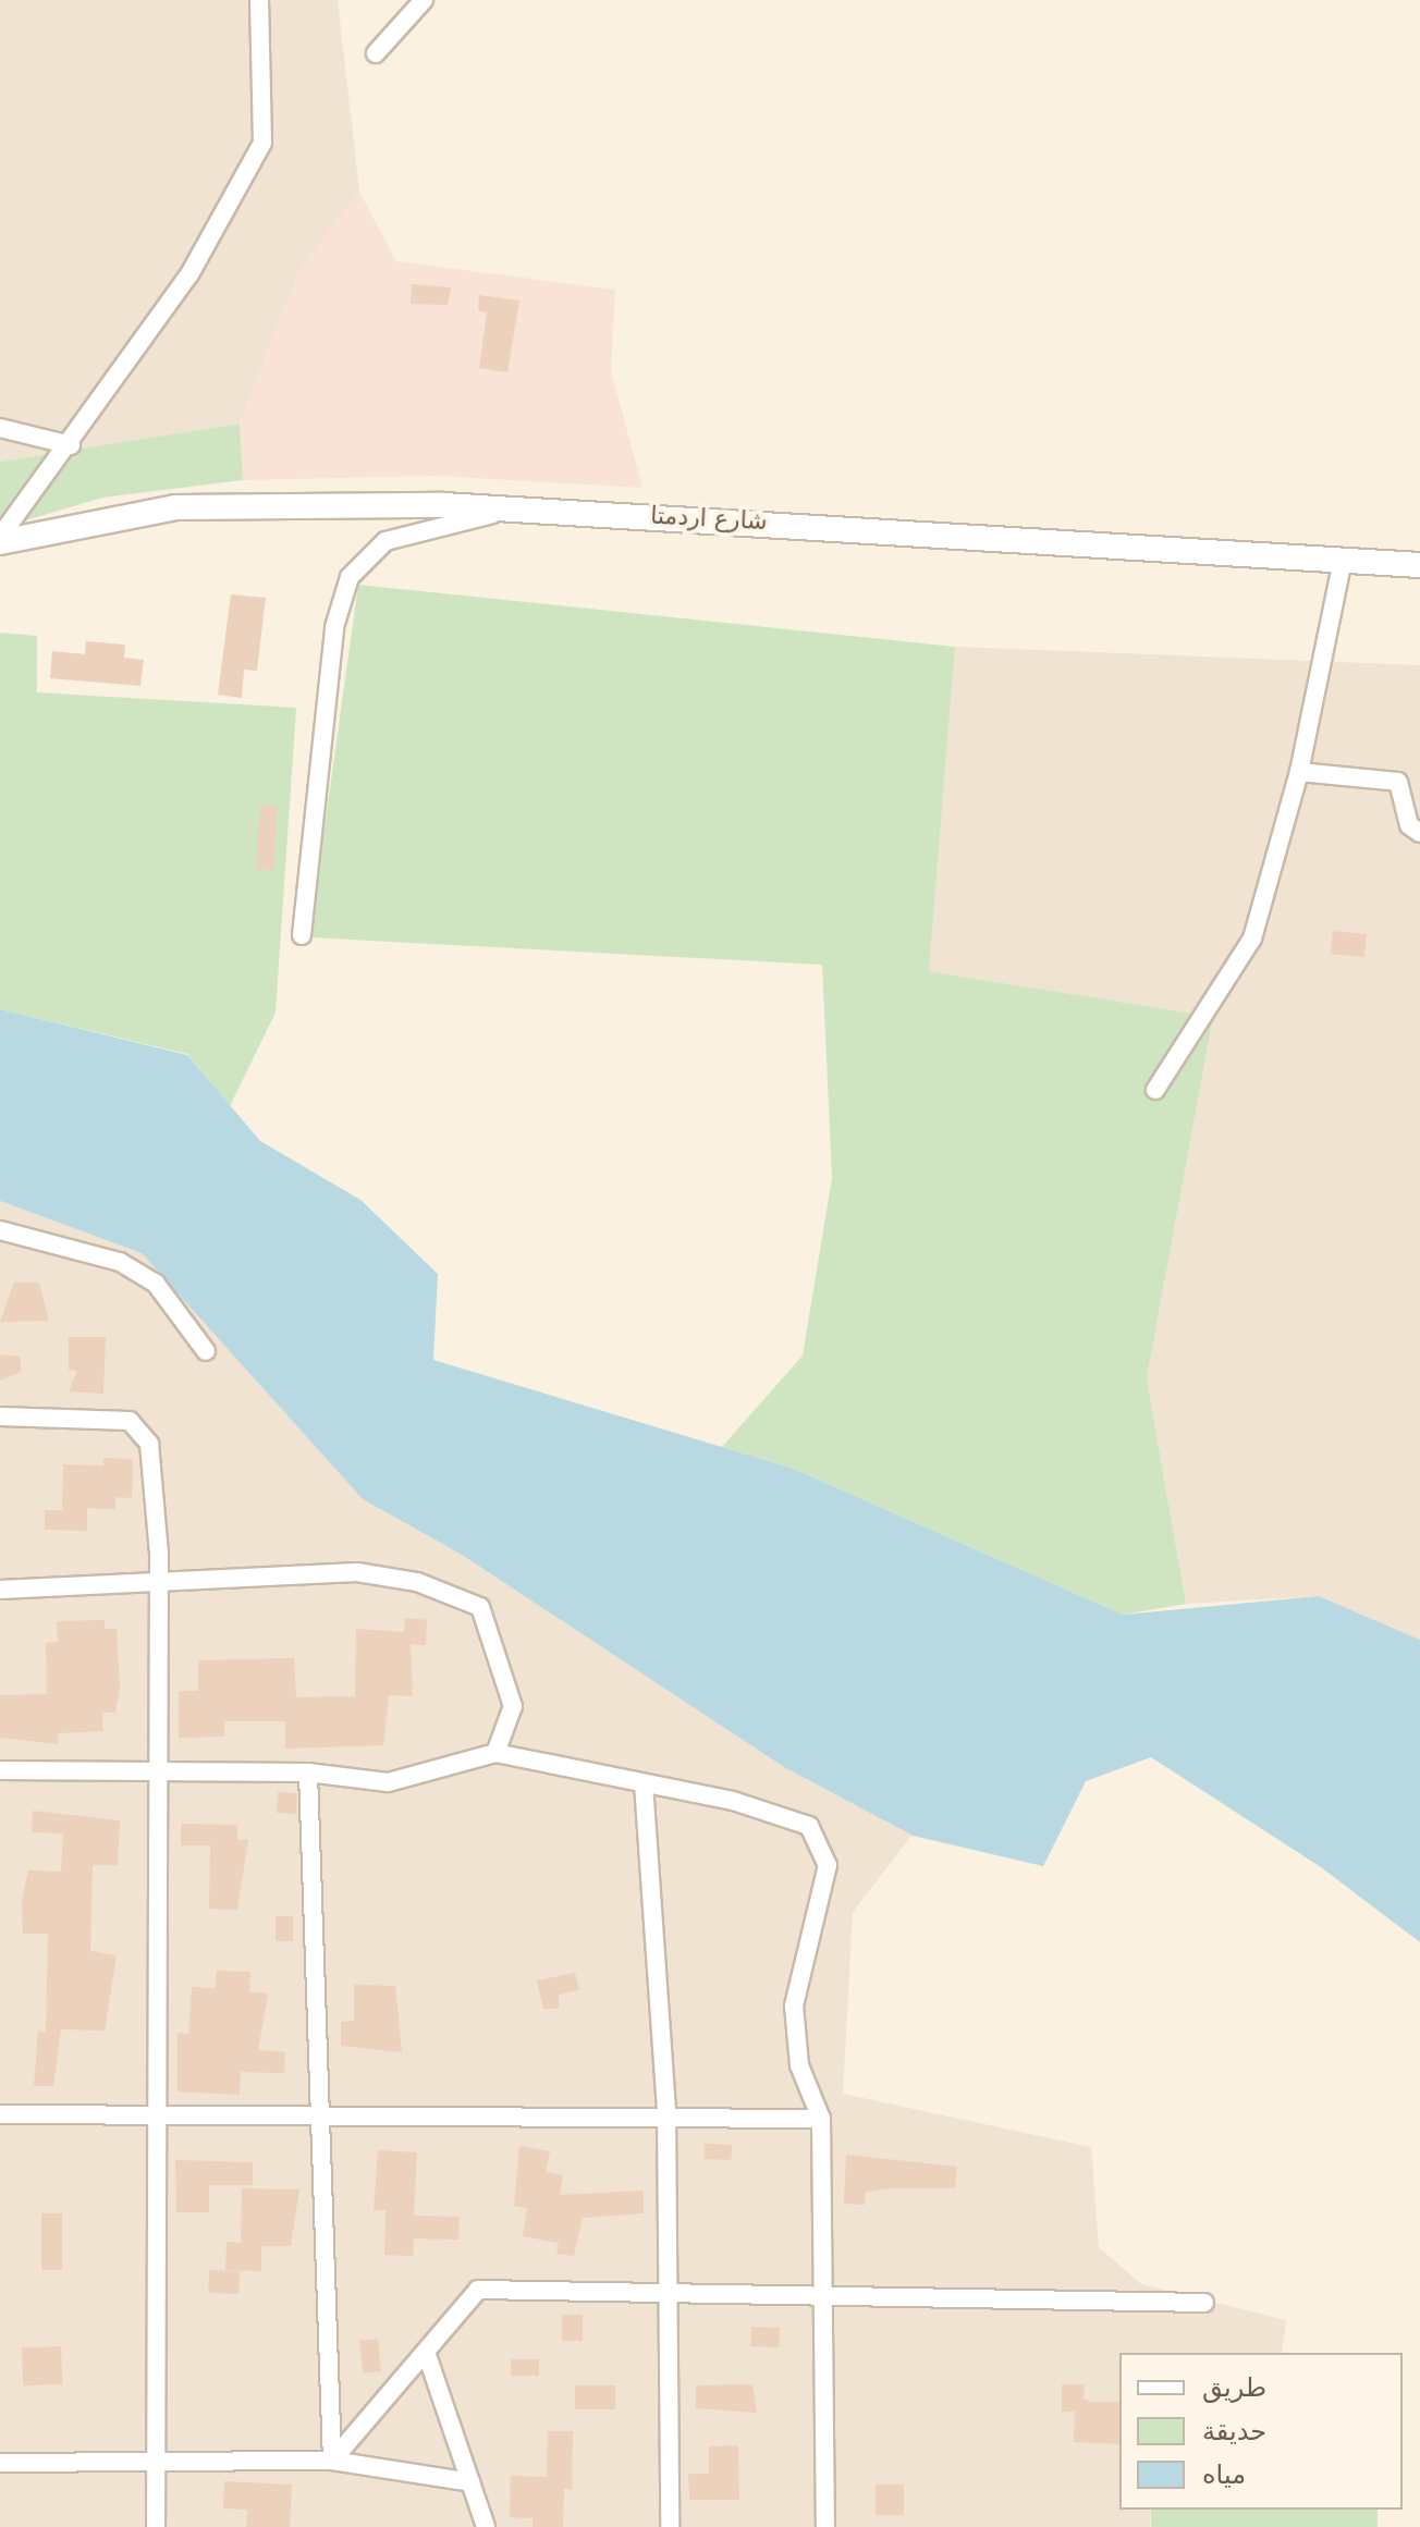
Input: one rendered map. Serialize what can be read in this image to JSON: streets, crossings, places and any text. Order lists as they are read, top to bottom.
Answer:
{
  "streets": {
    "main road": ["شارع اردمتا"]
  },
  "legend": ["طريق", "حديقة", "مياه"]
}
